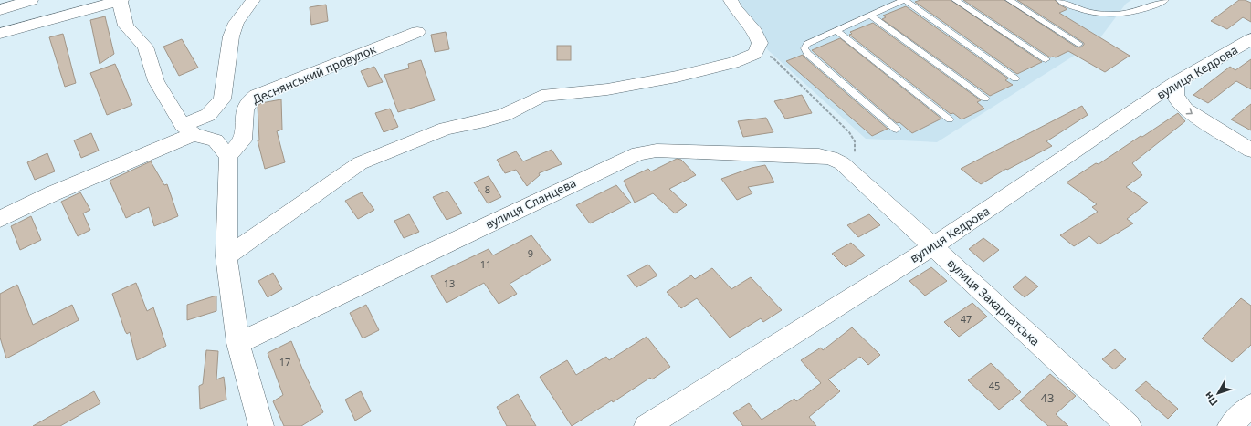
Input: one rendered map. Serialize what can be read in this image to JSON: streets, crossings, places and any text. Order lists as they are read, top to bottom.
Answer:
{
  "streets": {
    "street": [
      "вулиця Кедрова",
      "Деснянський провулок",
      "вулиця Сланцева",
      "вулиця Закарпатська"
    ]
  },
  "crossings": [
    ["вулиця Кедрова", "вулиця Закарпатська"],
    ["вулиця Сланцева", "вулиця Закарпатська"]
  ],
  "house_numbers": [
    "8",
    "9",
    "11",
    "13",
    "47",
    "17",
    "45",
    "43"
  ],
  "north": "bottom left"
}
